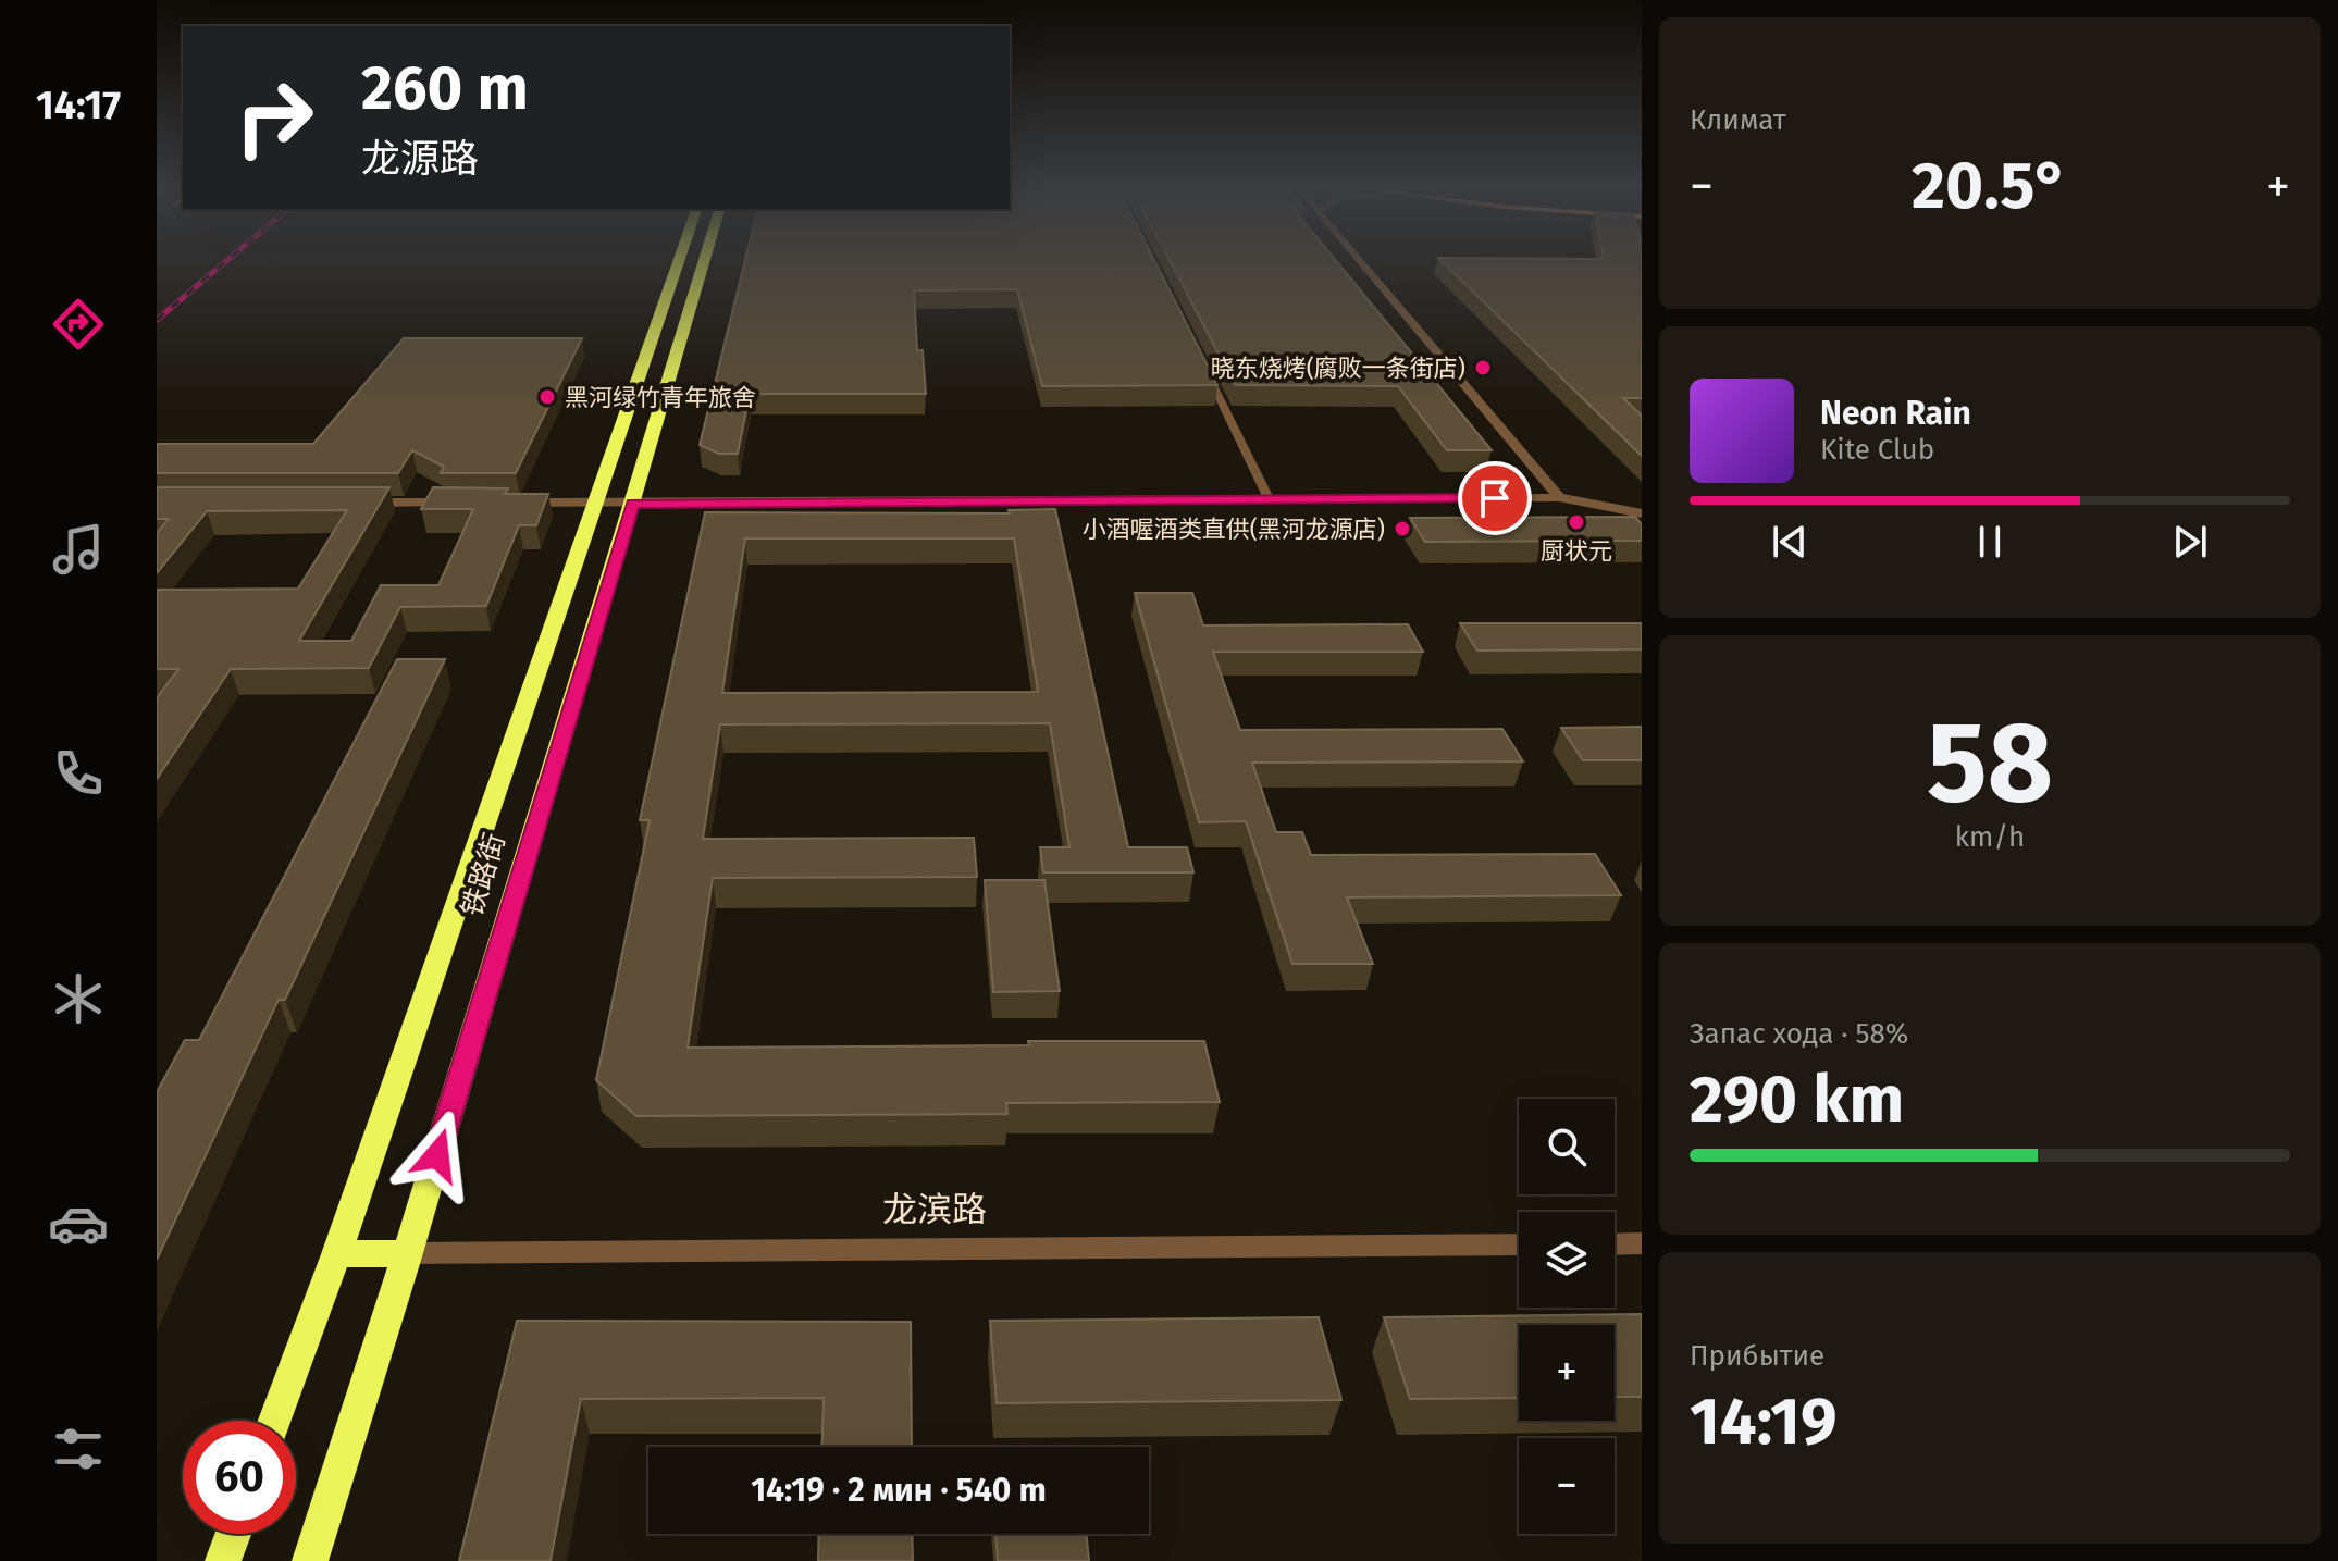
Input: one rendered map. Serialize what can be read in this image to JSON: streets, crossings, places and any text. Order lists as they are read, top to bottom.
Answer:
{
  "streets": {
    "main road": ["铁路街", "龙滨路"]
  },
  "crossings": [
    ["铁路街", "龙滨路"]
  ],
  "places": [
    "晓东烧烤(腐败一条街店)",
    "黑河绿竹青年旅舍",
    "厨状元",
    "小酒喔酒类直供(黑河龙源店)"
  ],
  "page": {
    "tabs": "14:17",
    "tile": [
      "Климат",
      ["58", "km/h"],
      ["Запас хода · 58%", "290 km"],
      ["Прибытие", "14:19"]
    ],
    "turn": ["260 m", "龙源路"],
    "heat": ["−", "20.5°", "+"],
    "song": ["Neon Rain", "Kite Club"],
    "map_buttons": ["+", "−"],
    "limit": "60",
    "trip": "14:19 · 2 мин · 540 m"
  }
}
